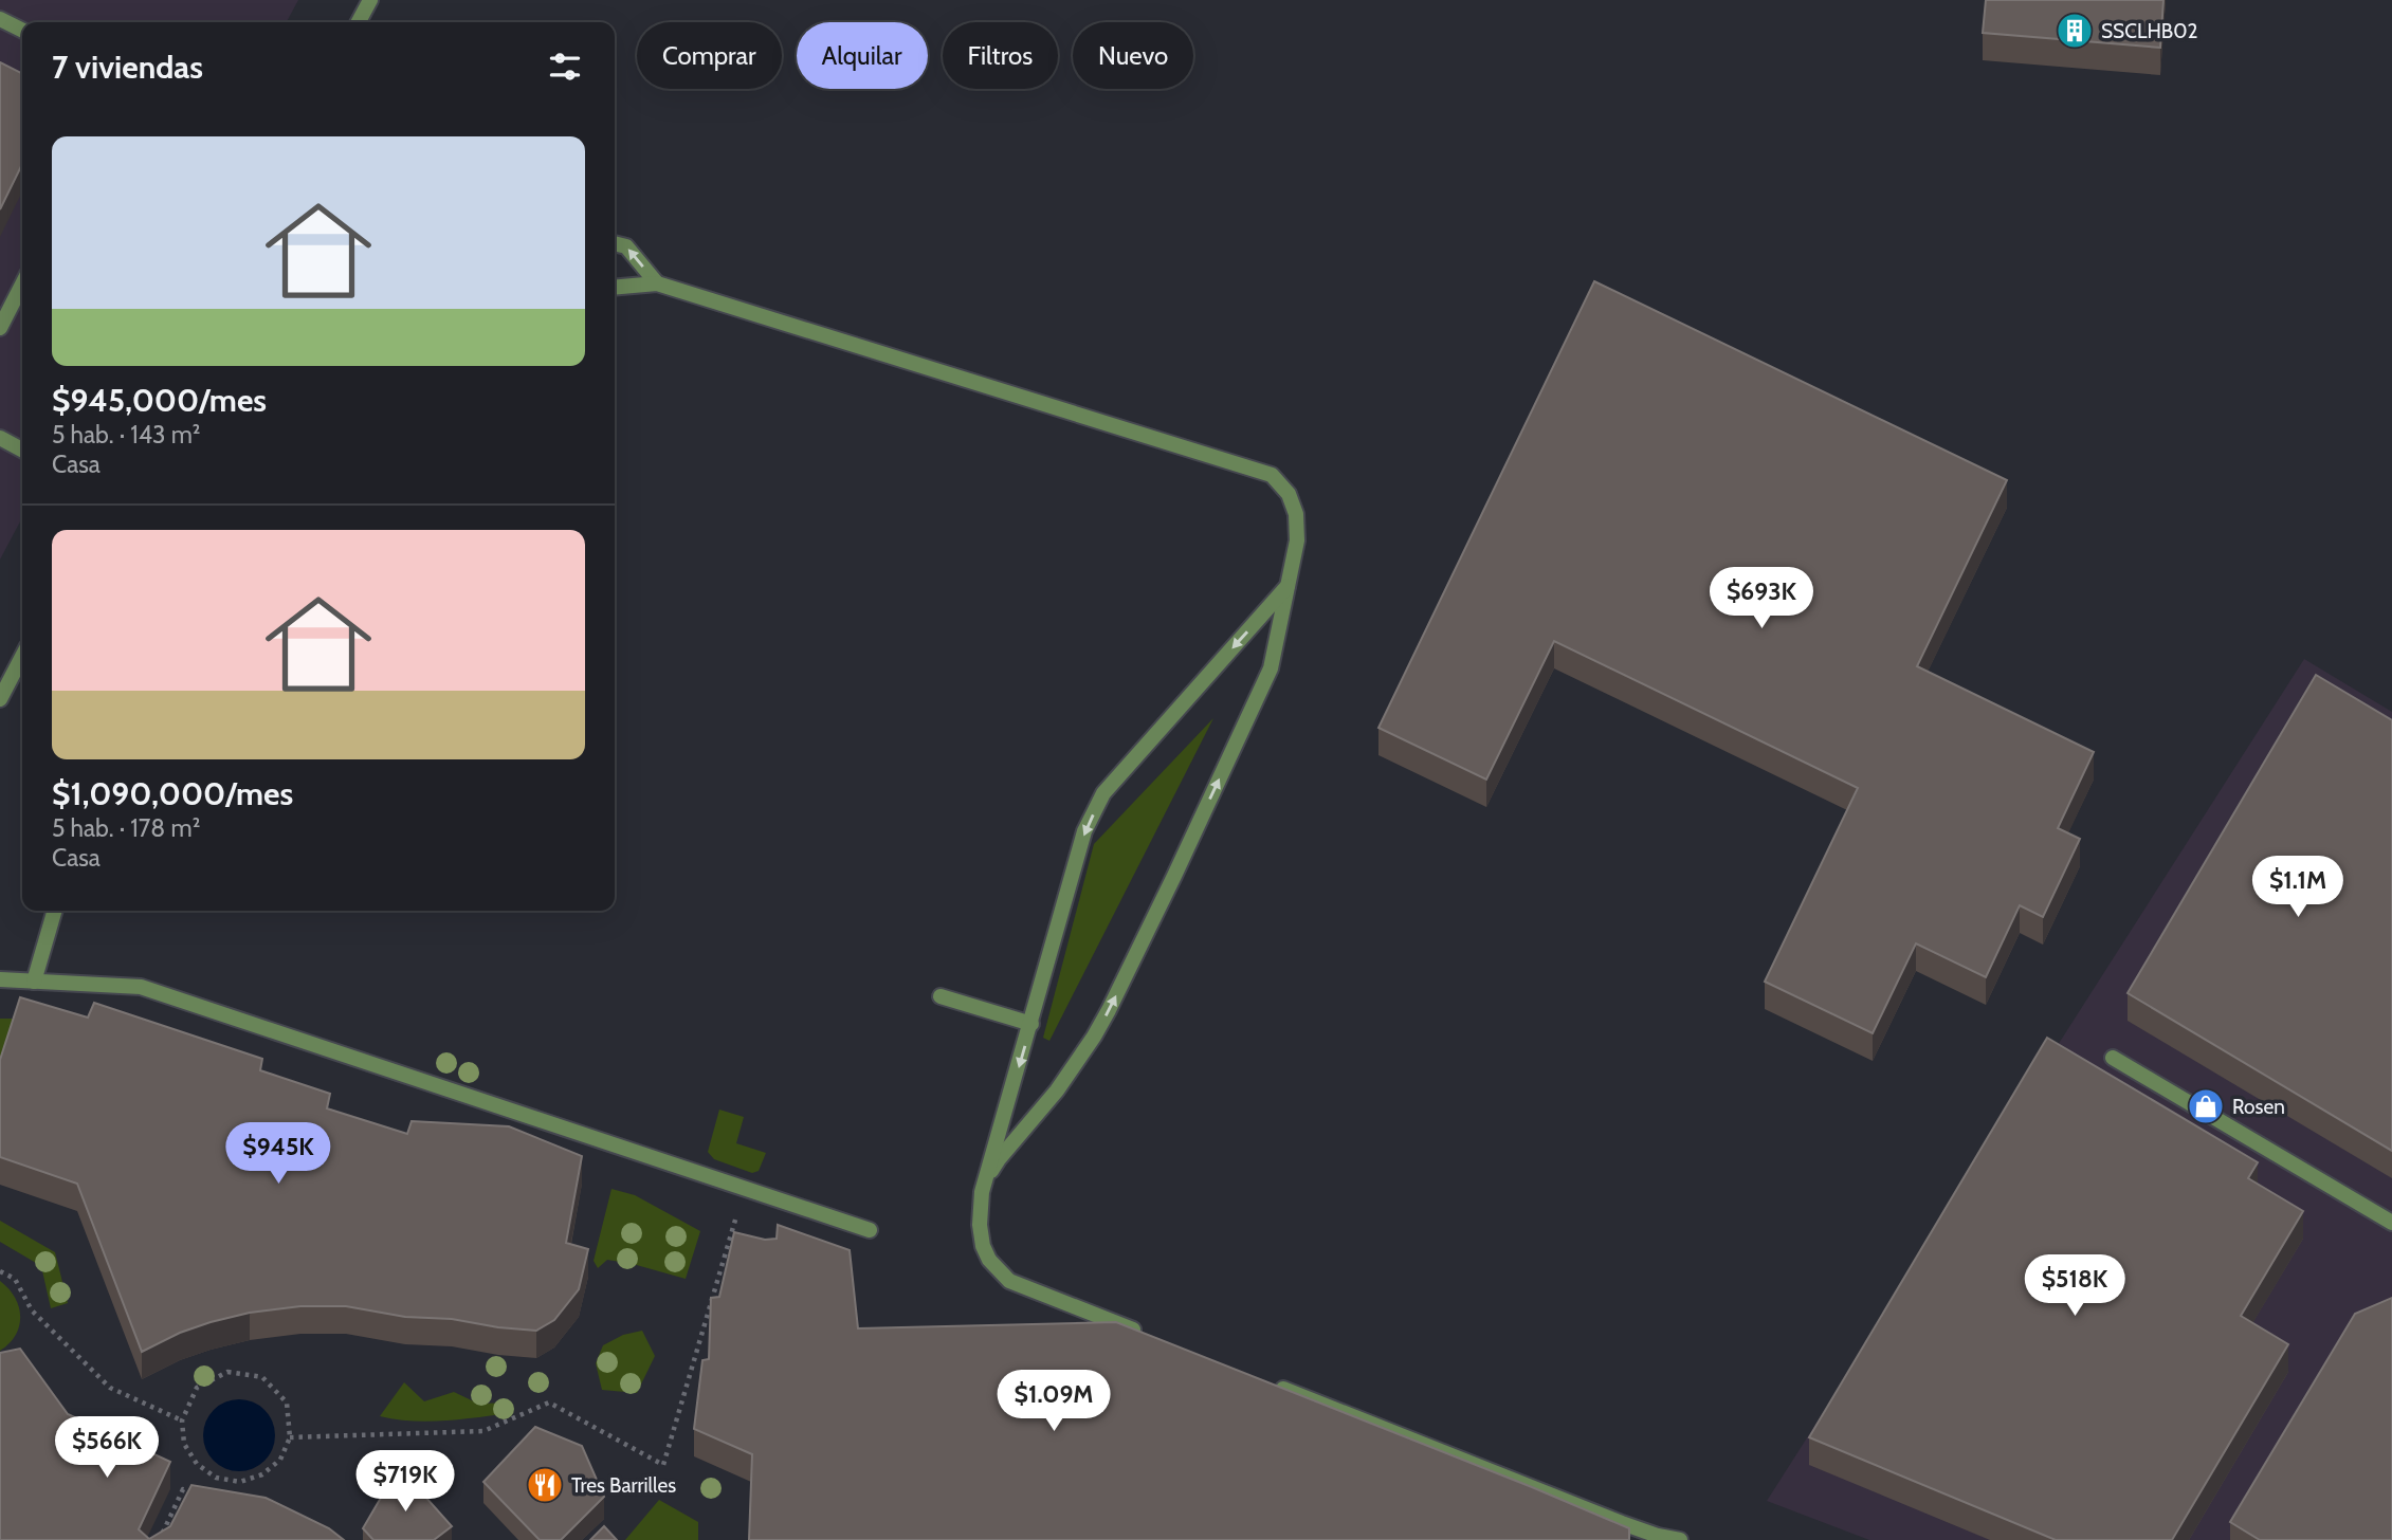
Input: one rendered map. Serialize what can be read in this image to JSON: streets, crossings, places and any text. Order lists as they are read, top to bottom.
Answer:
{
  "places": {
    "building": ["SSCLHB02"],
    "shop": ["Rosen"],
    "restaurant": ["Tres Barrilles"]
  },
  "page": {
    "chip": [
      "Comprar",
      "Alquilar",
      "Filtros",
      "Nuevo"
    ],
    "heading": "7 viviendas",
    "list": [
      {
        "name": "$945,000/mes",
        "note": "5 hab. · 143 m² · Casa"
      },
      {
        "name": "$1,090,000/mes",
        "note": "5 hab. · 178 m² · Casa"
      }
    ],
    "price": [
      "$693K",
      "$1.1M",
      "$945K",
      "$518K",
      "$1.09M",
      "$566K",
      "$719K"
    ]
  }
}
